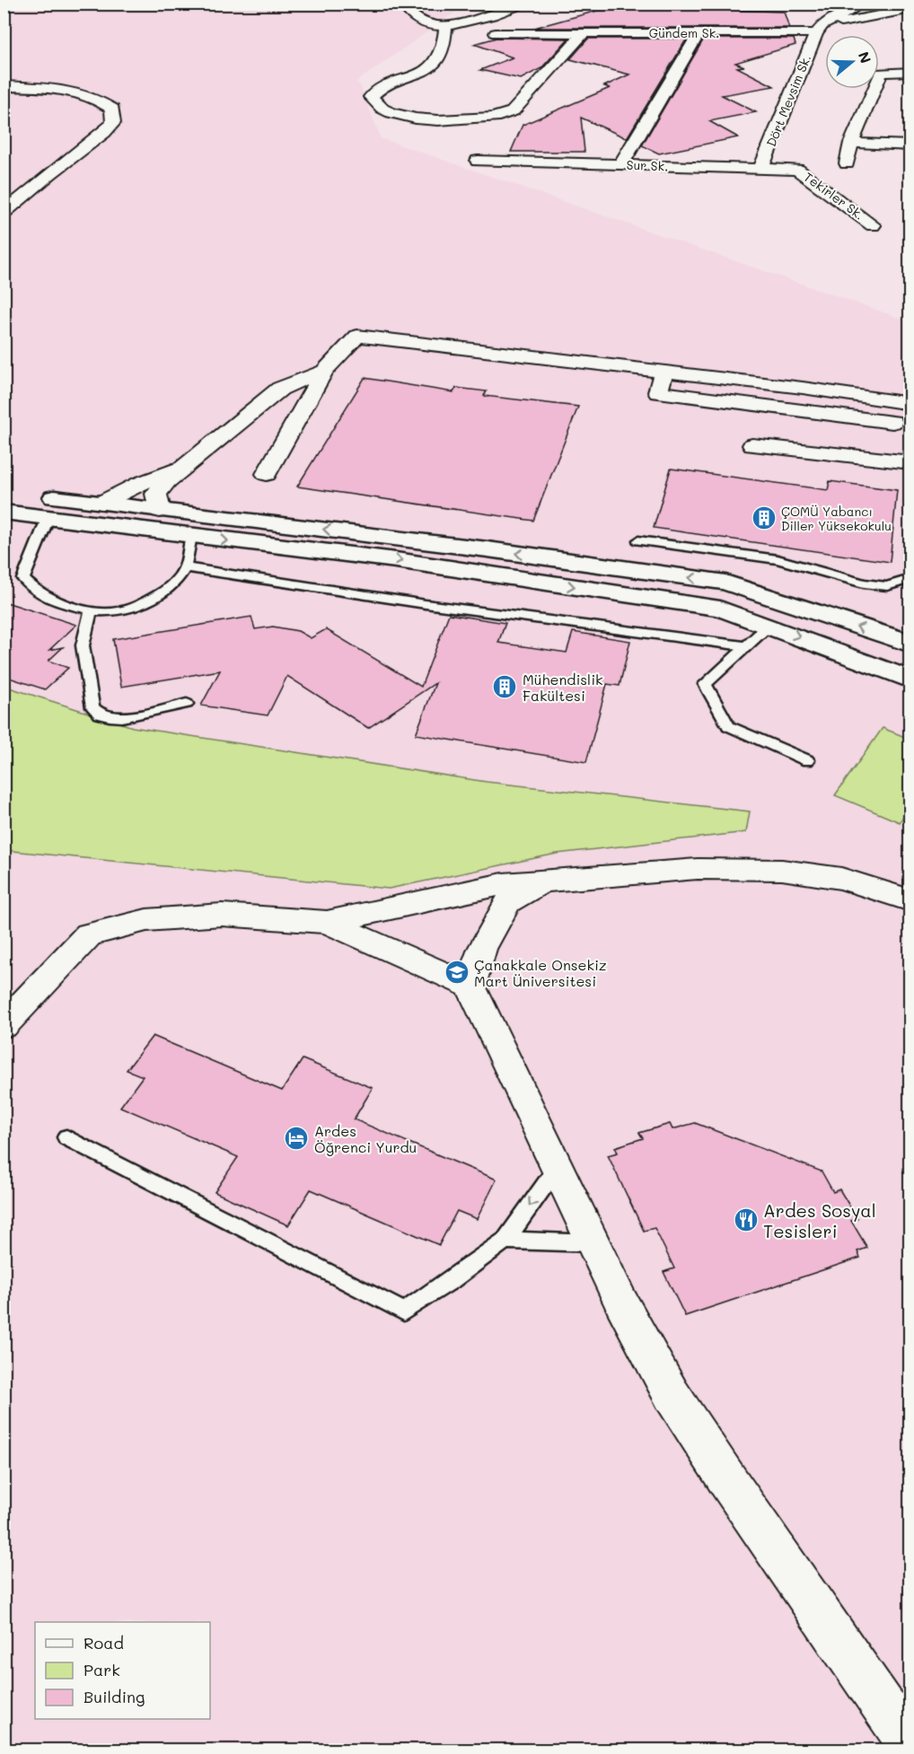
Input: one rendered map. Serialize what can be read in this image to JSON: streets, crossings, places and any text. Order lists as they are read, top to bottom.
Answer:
{
  "streets": {
    "street": [
      "Gündem Sk.",
      "Dört Mevsim Sk.",
      "Sur Sk.",
      "Tekirler Sk."
    ]
  },
  "crossings": [
    ["Gündem Sk.", "Dört Mevsim Sk."],
    ["Gündem Sk.", "Sur Sk."],
    ["Dört Mevsim Sk.", "Sur Sk."],
    ["Dört Mevsim Sk.", "Tekirler Sk."],
    ["Sur Sk.", "Tekirler Sk."]
  ],
  "places": {
    "building": ["ÇOMÜ Yabancı Diller Yüksekokulu", "Mühendislik Fakültesi"],
    "school or university": ["Çanakkale Onsekiz Mart Üniversitesi"],
    "hotel": ["Ardes Öğrenci Yurdu"],
    "restaurant": ["Ardes Sosyal Tesisleri"]
  },
  "legend": ["Road", "Park", "Building"],
  "north": "right"
}
